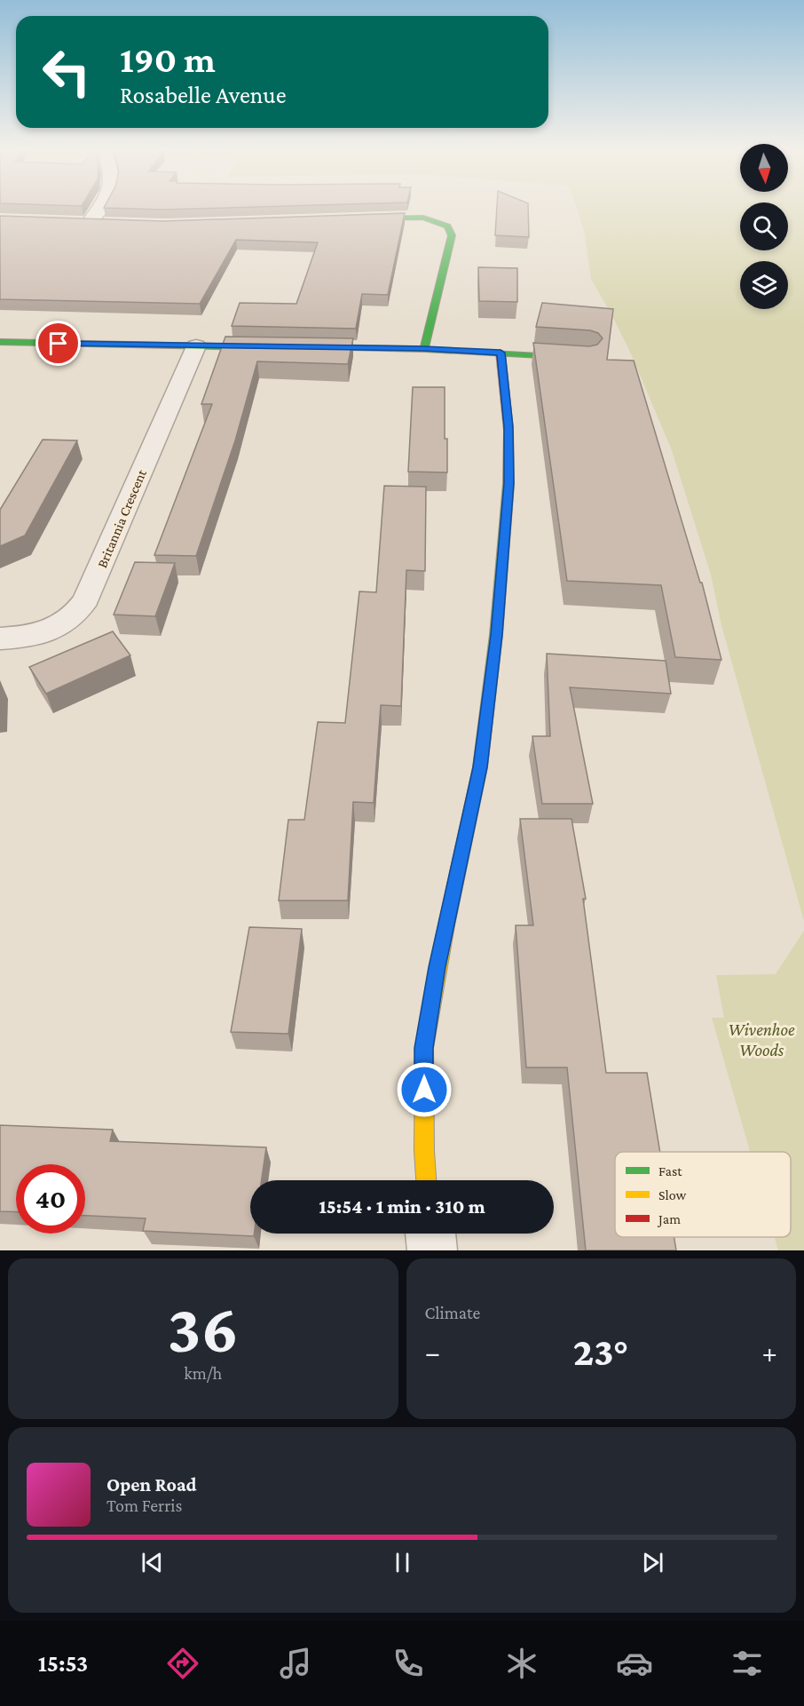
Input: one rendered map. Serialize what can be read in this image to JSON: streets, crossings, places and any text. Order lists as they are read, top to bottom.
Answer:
{
  "streets": {
    "street": ["Britannia Crescent"]
  },
  "parks": ["Wivenhoe Woods"],
  "legend": ["Fast", "Slow", "Jam"],
  "north": "bottom",
  "page": {
    "turn": ["190 m", "Rosabelle Avenue"],
    "limit": "40",
    "trip": "15:54 · 1 min · 310 m",
    "tile": [
      ["36", "km/h"],
      "Climate"
    ],
    "heat": ["−", "23°", "+"],
    "song": ["Open Road", "Tom Ferris"],
    "tabs": "15:53"
  }
}
